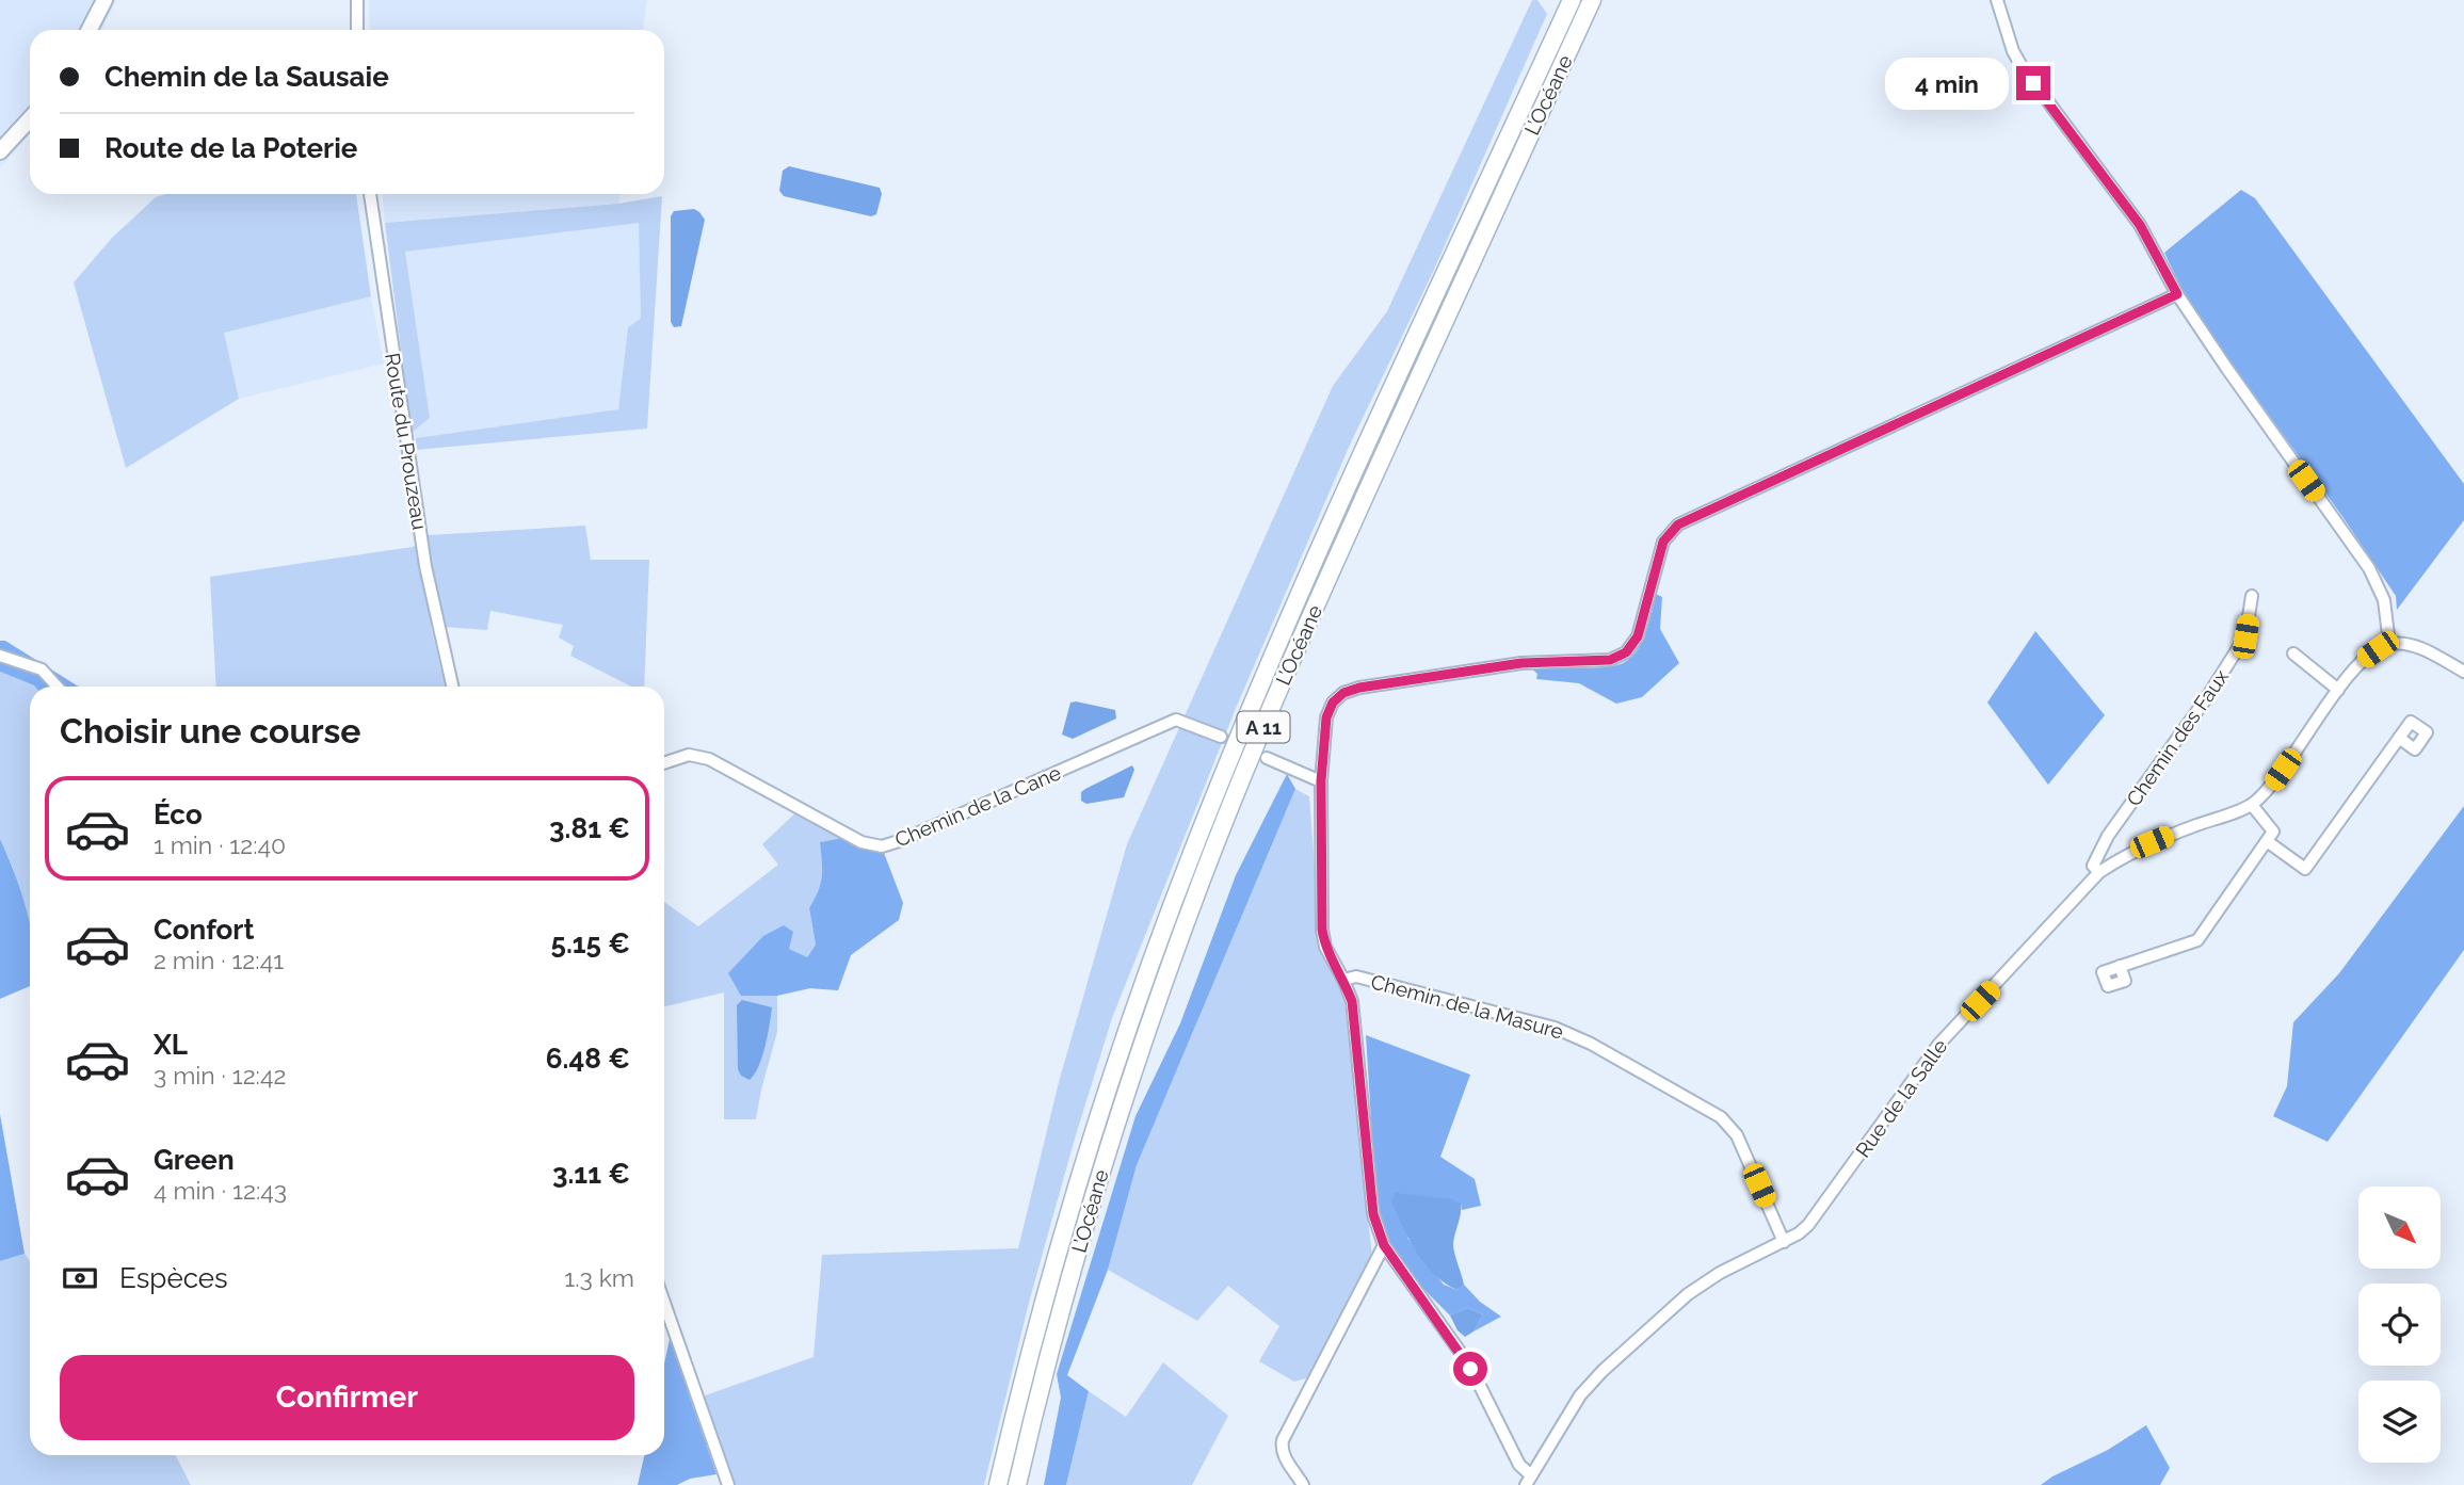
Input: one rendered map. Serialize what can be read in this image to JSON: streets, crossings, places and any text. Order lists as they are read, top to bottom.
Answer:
{
  "streets": {
    "highway": ["L’Océane", "A 11"],
    "street": [
      "Route du Prouzeau",
      "Chemin des Faux",
      "Chemin de la Cane",
      "Chemin de la Masure",
      "Rue de la Salle"
    ]
  },
  "crossings": [
    ["Chemin des Faux", "Rue de la Salle"],
    ["Chemin de la Masure", "Rue de la Salle"]
  ],
  "north": "bottom right",
  "page": {
    "banner": ["Chemin de la Sausaie", "Route de la Poterie"],
    "bubble": "4 min",
    "heading": "Choisir une course",
    "list": [
      {
        "name": "Éco",
        "note": "1 min · 12:40",
        "value": "3.81 €"
      },
      {
        "name": "Confort",
        "note": "2 min · 12:41",
        "value": "5.15 €"
      },
      {
        "name": "XL",
        "note": "3 min · 12:42",
        "value": "6.48 €"
      },
      {
        "name": "Green",
        "note": "4 min · 12:43",
        "value": "3.11 €"
      }
    ],
    "pay": ["Espèces", "1.3 km"],
    "buttons": "Confirmer"
  }
}
